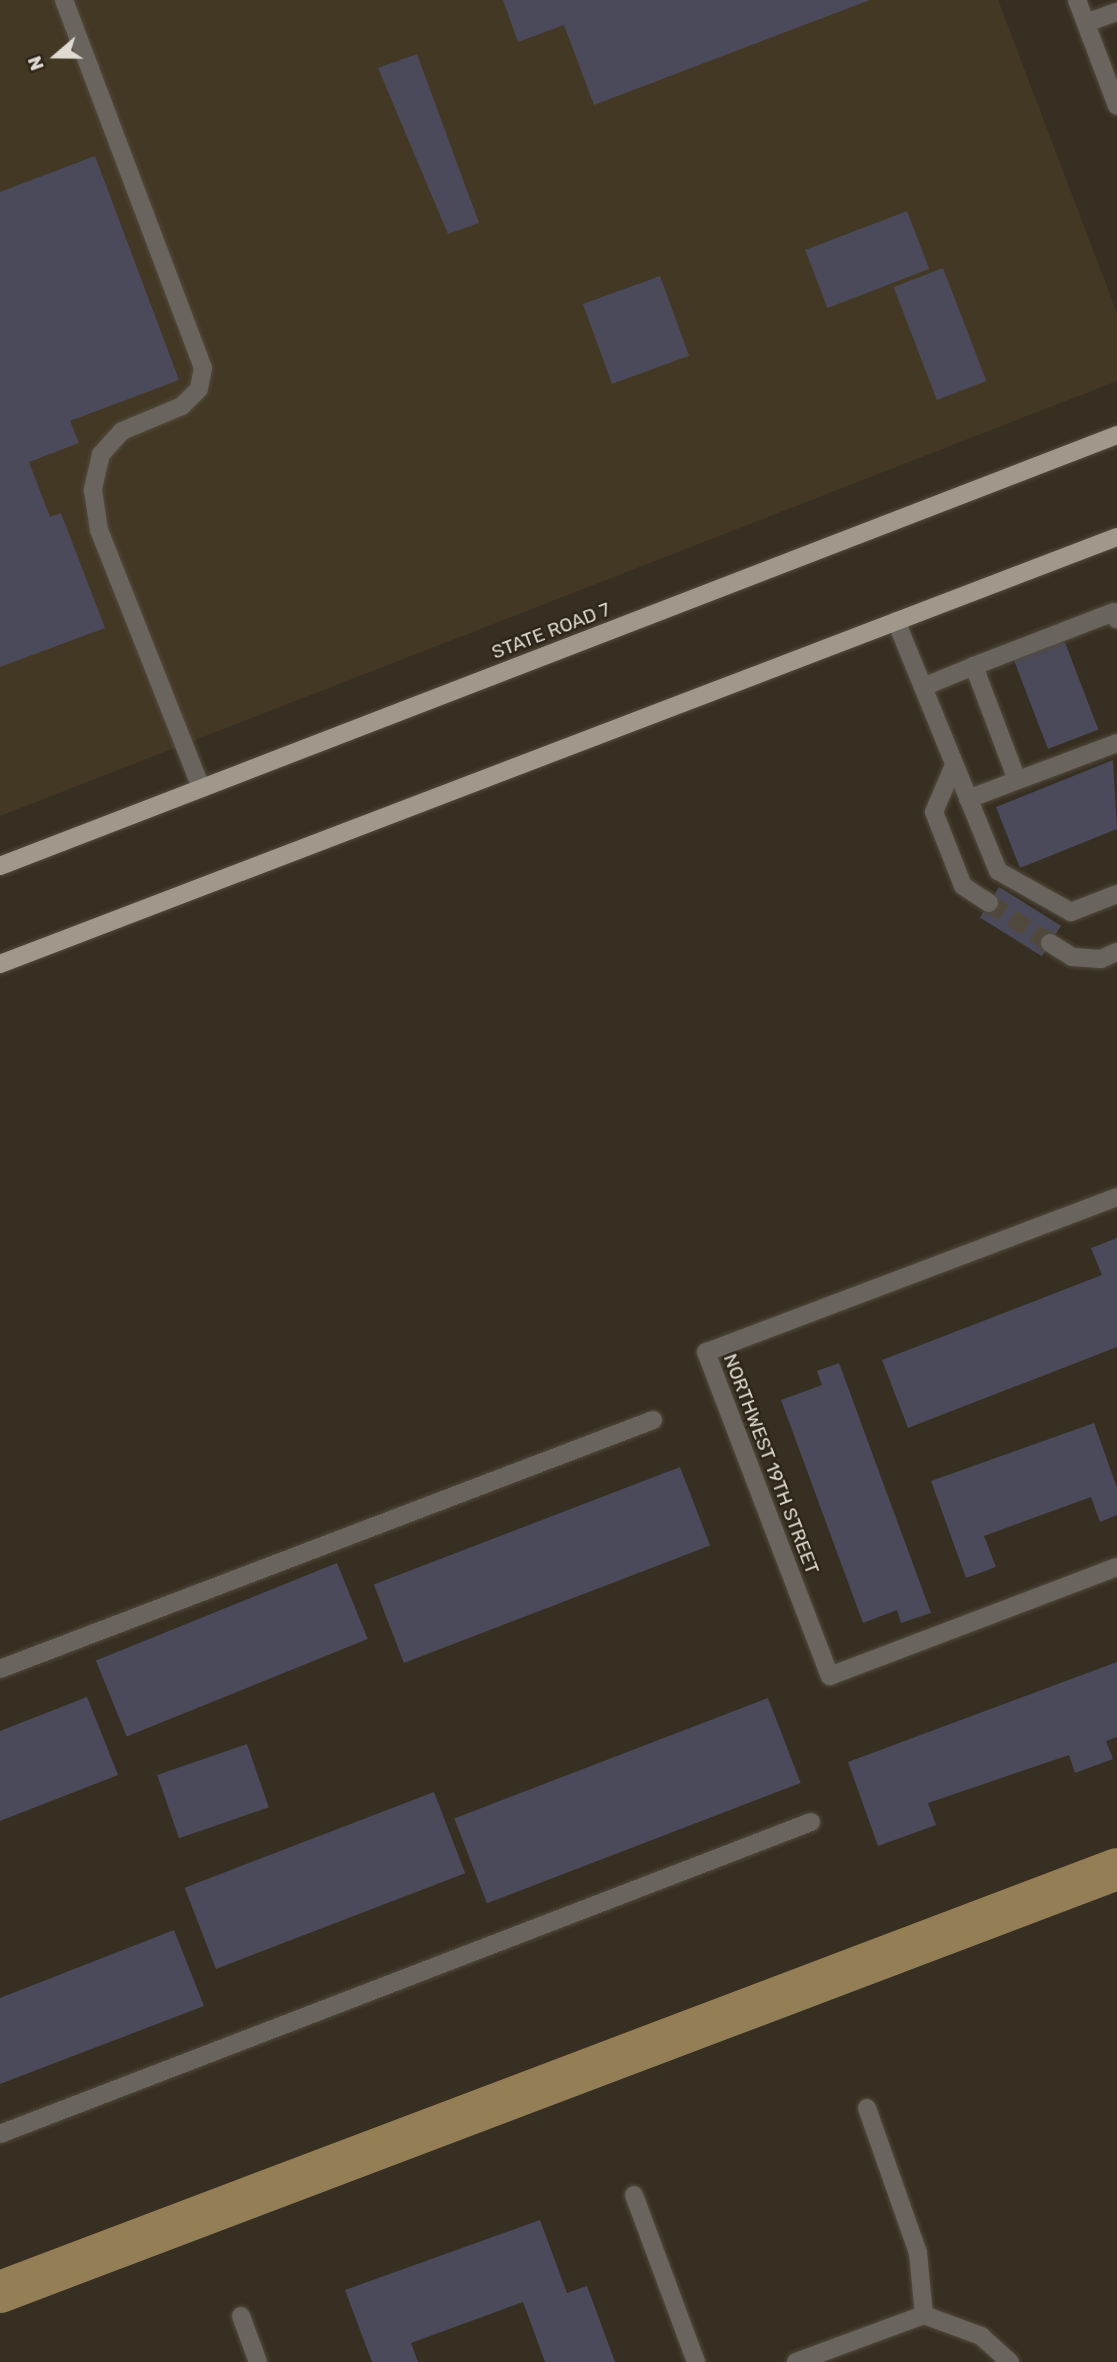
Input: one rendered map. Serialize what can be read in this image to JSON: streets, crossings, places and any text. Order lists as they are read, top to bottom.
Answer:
{
  "streets": {
    "main road": ["STATE ROAD 7"],
    "street": ["NORTHWEST 19TH STREET"]
  },
  "north": "left"
}
